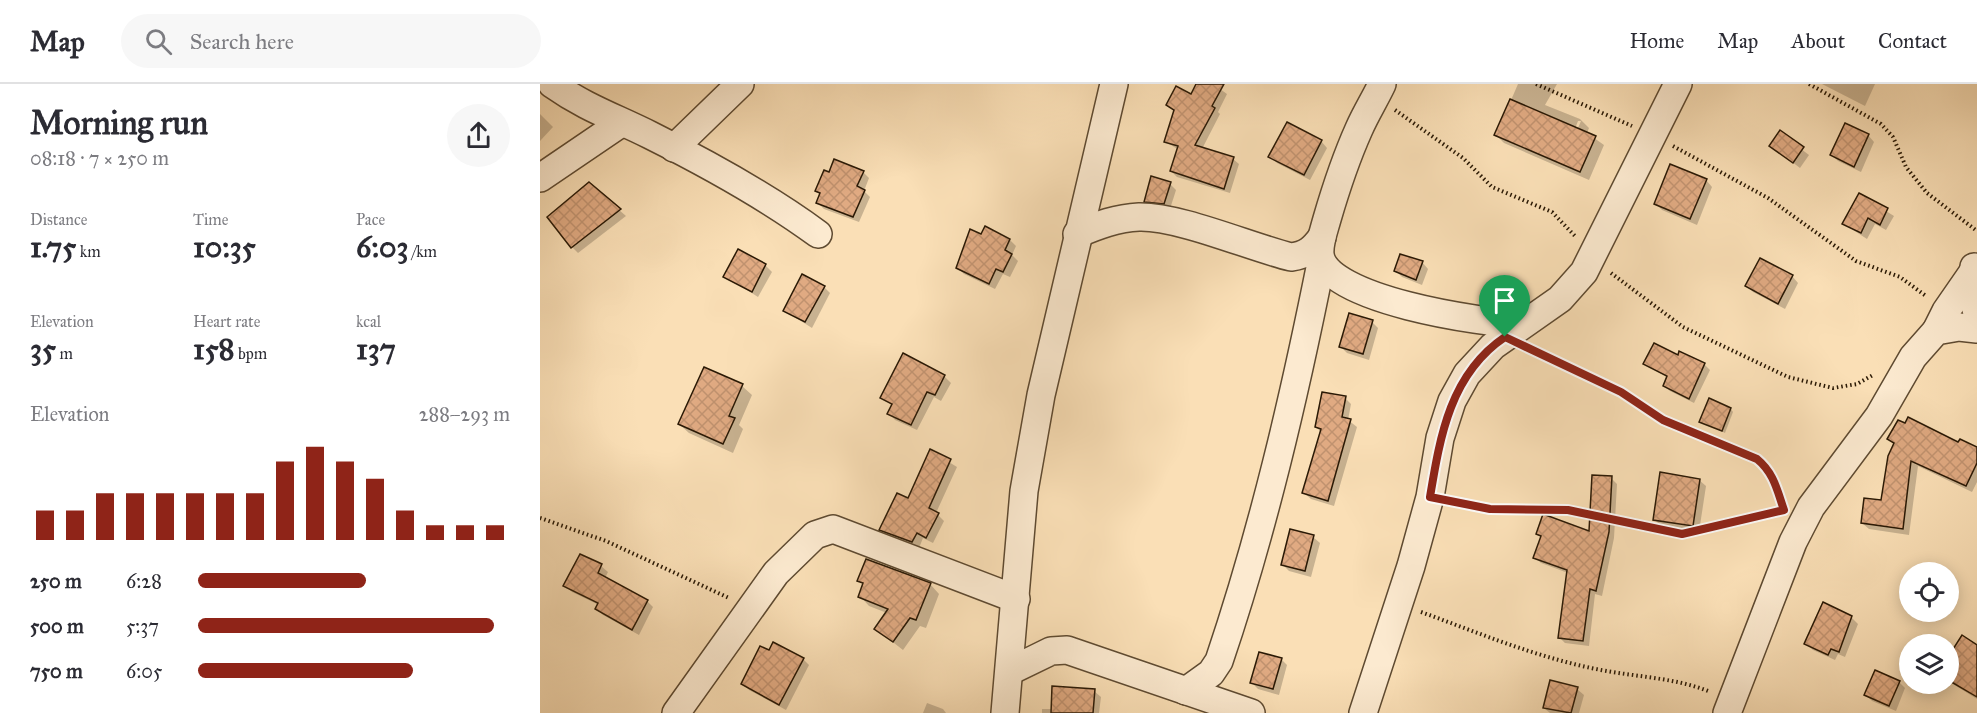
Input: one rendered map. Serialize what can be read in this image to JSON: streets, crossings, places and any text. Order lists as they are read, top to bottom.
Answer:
{
  "page": {
    "header": "Map",
    "search": "Search here",
    "nav": [
      "Home",
      "Map",
      "About",
      "Contact"
    ],
    "heading": ["Morning run", "08:18 · 7 × 250 m"],
    "stats": [
      ["Distance", "1.75 km"],
      ["Time", "10:35"],
      ["Pace", "6:03 /km"],
      ["Elevation", "35 m"],
      ["Heart rate", "158 bpm"],
      ["kcal", "137"]
    ],
    "chart": ["Elevation", "288–293 m"],
    "list": [
      {
        "name": "250 m",
        "note": "6:28"
      },
      {
        "name": "500 m",
        "note": "5:37"
      },
      {
        "name": "750 m",
        "note": "6:05"
      }
    ]
  }
}
